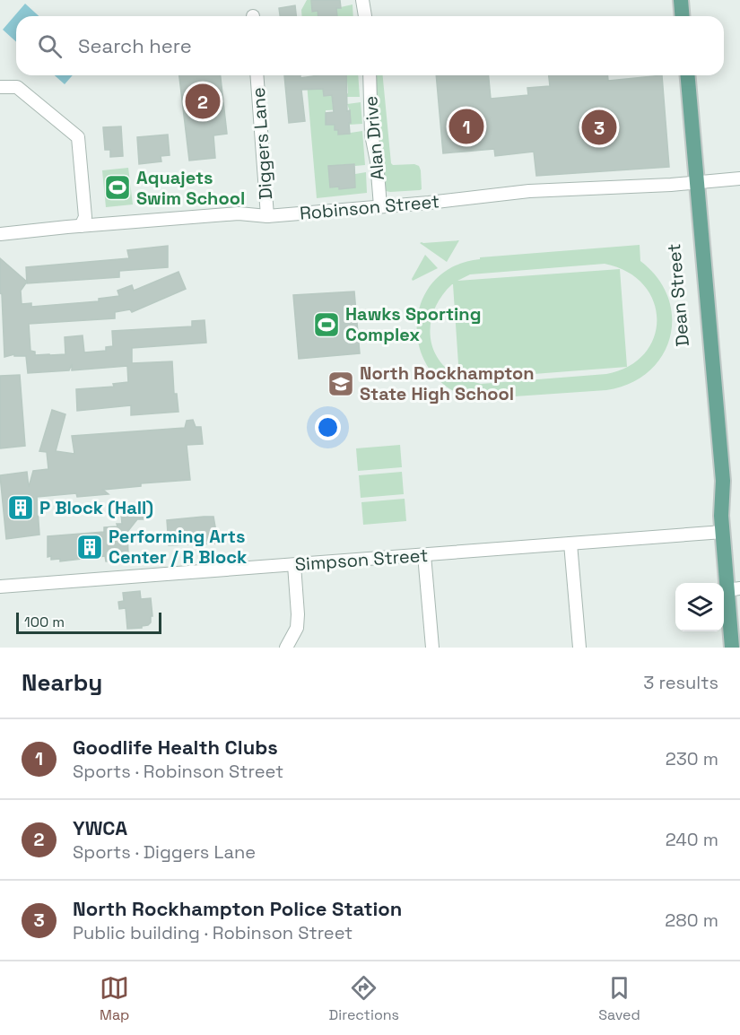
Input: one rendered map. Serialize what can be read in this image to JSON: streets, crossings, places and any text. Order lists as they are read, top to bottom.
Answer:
{
  "streets": {
    "main road": ["Dean Street"],
    "street": [
      "Alan Drive",
      "Diggers Lane",
      "Robinson Street",
      "Simpson Street"
    ]
  },
  "crossings": [
    ["Alan Drive", "Robinson Street"],
    ["Diggers Lane", "Robinson Street"],
    ["Robinson Street", "Dean Street"],
    ["Dean Street", "Simpson Street"]
  ],
  "places": {
    "sports": ["Aquajets Swim School", "Hawks Sporting Complex"],
    "school or university": ["North Rockhampton State High School"],
    "building": ["P Block (Hall)", "Performing Arts Center / R Block"]
  },
  "scale_bar": "100 m",
  "page": {
    "search": "Search here",
    "pins": ["2", "1", "3"],
    "scale": "100 m",
    "heading": ["Nearby", "3 results"],
    "list": [
      {
        "mark": "1",
        "name": "Goodlife Health Clubs",
        "note": "Sports · Robinson Street",
        "value": "230 m"
      },
      {
        "mark": "2",
        "name": "YWCA",
        "note": "Sports · Diggers Lane",
        "value": "240 m"
      },
      {
        "mark": "3",
        "name": "North Rockhampton Police Station",
        "note": "Public building · Robinson Street",
        "value": "280 m"
      }
    ],
    "nav": ["Map", "Directions", "Saved"]
  }
}
